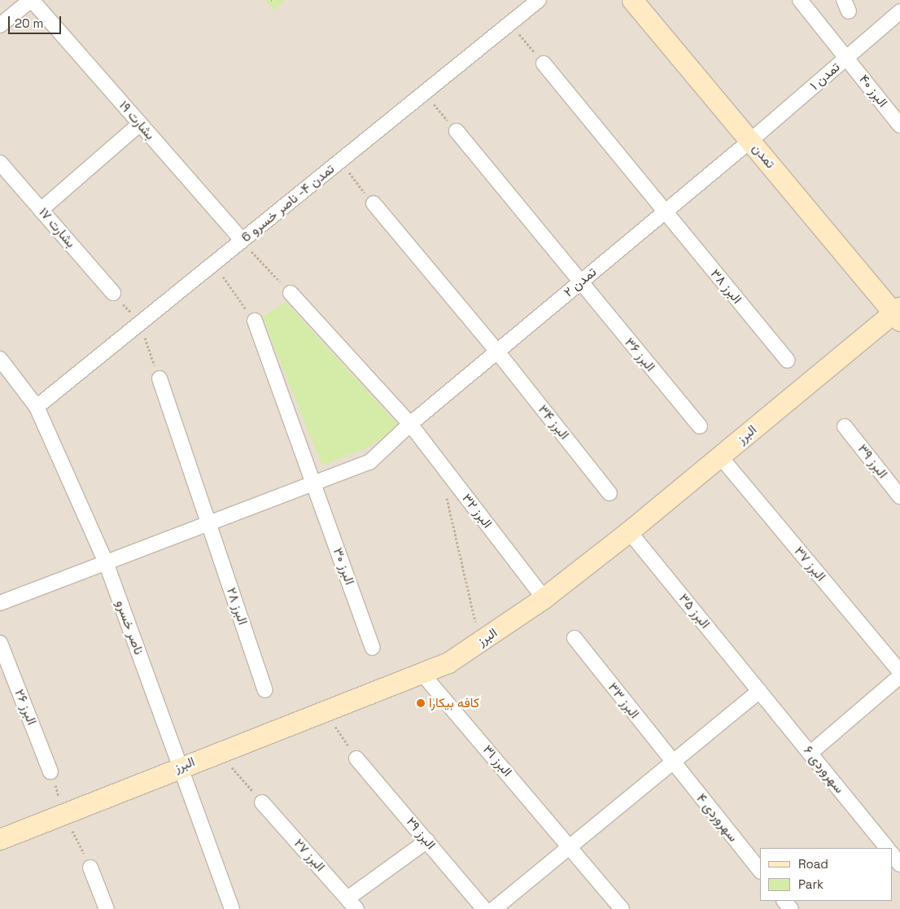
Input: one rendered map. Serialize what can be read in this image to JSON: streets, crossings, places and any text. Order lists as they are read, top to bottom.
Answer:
{
  "streets": {
    "street": [
      "تمدن ۱",
      "البرز ۴۰",
      "بشارت ۱۹",
      "تمدن",
      "تمدن ۴- ناصر خسرو 6",
      "بشارت ۱۷",
      "تمدن ۲",
      "البرز ۳۸",
      "البرز ۳۶",
      "البرز ۳۴",
      "البرز",
      "البرز ۳۹",
      "البرز ۳۲",
      "البرز ۳۷",
      "البرز ۳۰",
      "البرز ۲۸",
      "البرز ۳۵",
      "ناصر خسرو",
      "البرز ۳۳",
      "البرز ۲۶",
      "البرز ۳۱",
      "سهروردی ۶",
      "سهروردی ۴",
      "البرز ۲۹",
      "البرز ۲۷"
    ]
  },
  "crossings": [
    ["تمدن ۱", "البرز ۴۰"],
    ["تمدن ۱", "تمدن"],
    ["تمدن ۱", "تمدن ۲"],
    ["بشارت ۱۹", "تمدن ۴- ناصر خسرو 6"],
    ["تمدن", "تمدن ۲"],
    ["تمدن", "البرز"],
    ["تمدن ۴- ناصر خسرو 6", "ناصر خسرو"],
    ["تمدن ۲", "البرز ۳۸"],
    ["تمدن ۲", "البرز ۳۶"],
    ["تمدن ۲", "البرز ۳۴"],
    ["تمدن ۲", "البرز ۳۲"],
    ["تمدن ۲", "البرز ۳۰"],
    ["تمدن ۲", "البرز ۲۸"],
    ["تمدن ۲", "ناصر خسرو"],
    ["البرز", "البرز ۳۲"],
    ["البرز", "البرز ۳۷"],
    ["البرز", "البرز ۳۵"],
    ["البرز", "ناصر خسرو"],
    ["البرز", "البرز ۳۱"],
    ["البرز ۳۵", "سهروردی ۶"],
    ["البرز ۳۳", "سهروردی ۴"]
  ],
  "places": ["کافه بیکارا"],
  "legend": ["Road", "Park"],
  "scale_bar": "20 m"
}
